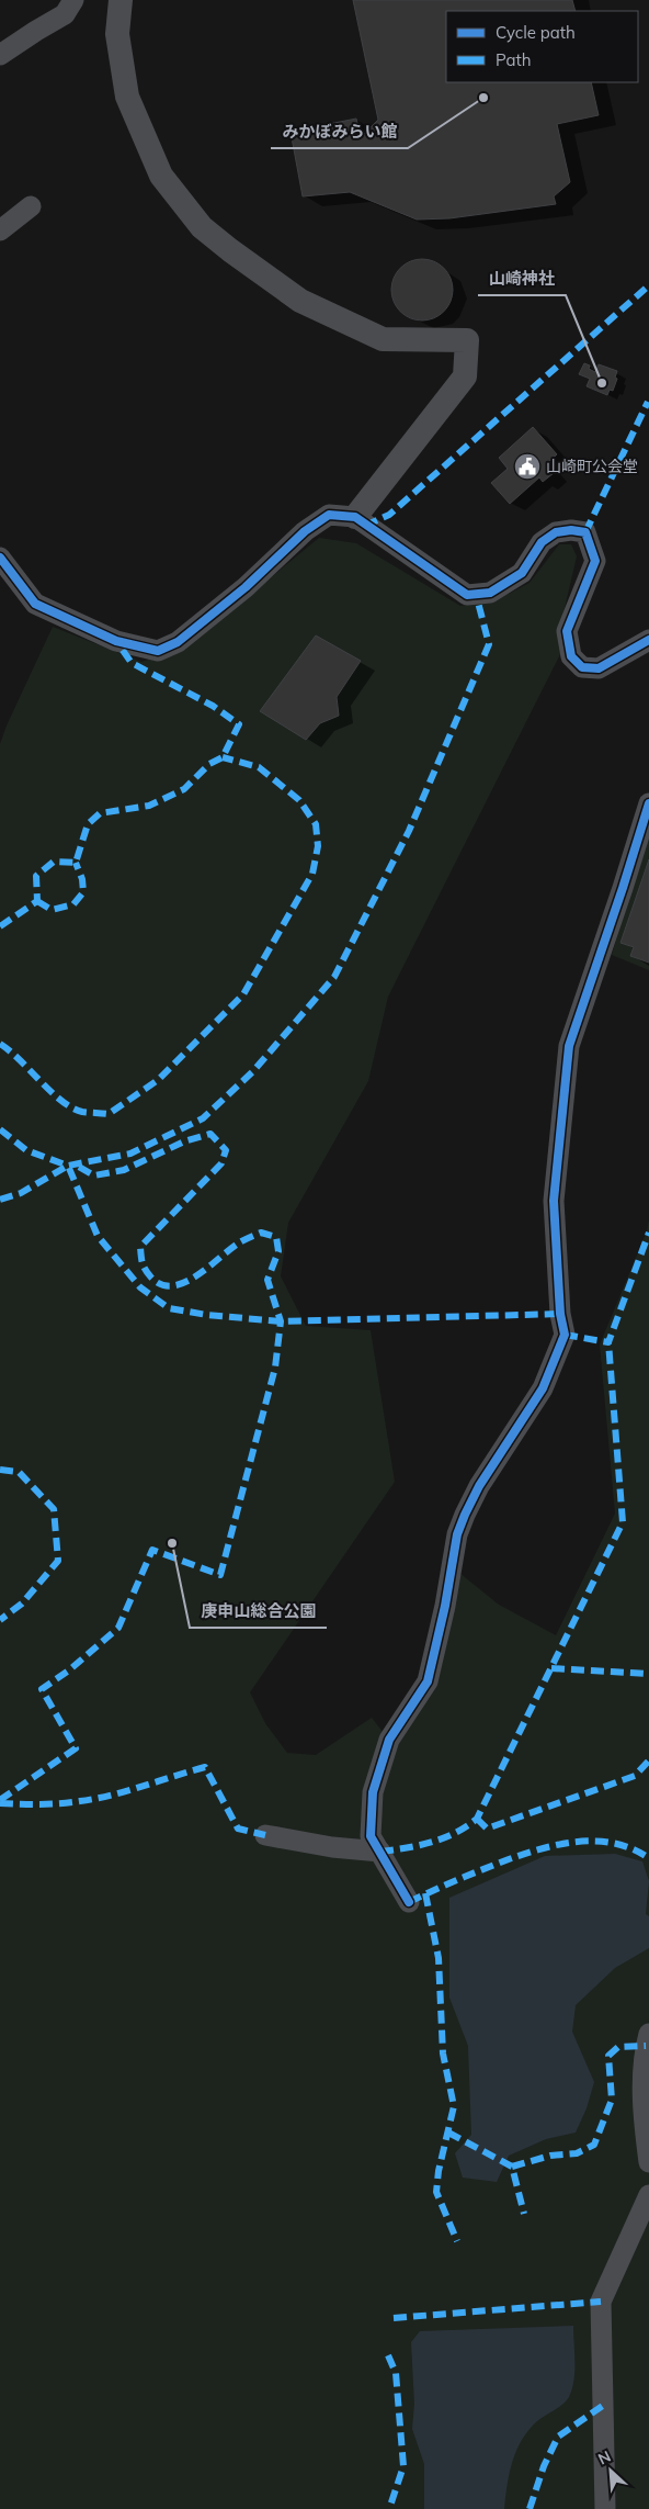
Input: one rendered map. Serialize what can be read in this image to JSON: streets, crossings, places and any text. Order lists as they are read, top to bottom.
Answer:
{
  "places": {
    "other": ["みかぼみらい館", "山崎神社", "庚申山総合公園"],
    "public building": ["山崎町公会堂"]
  },
  "legend": ["Cycle path", "Path"],
  "north": "top left"
}
